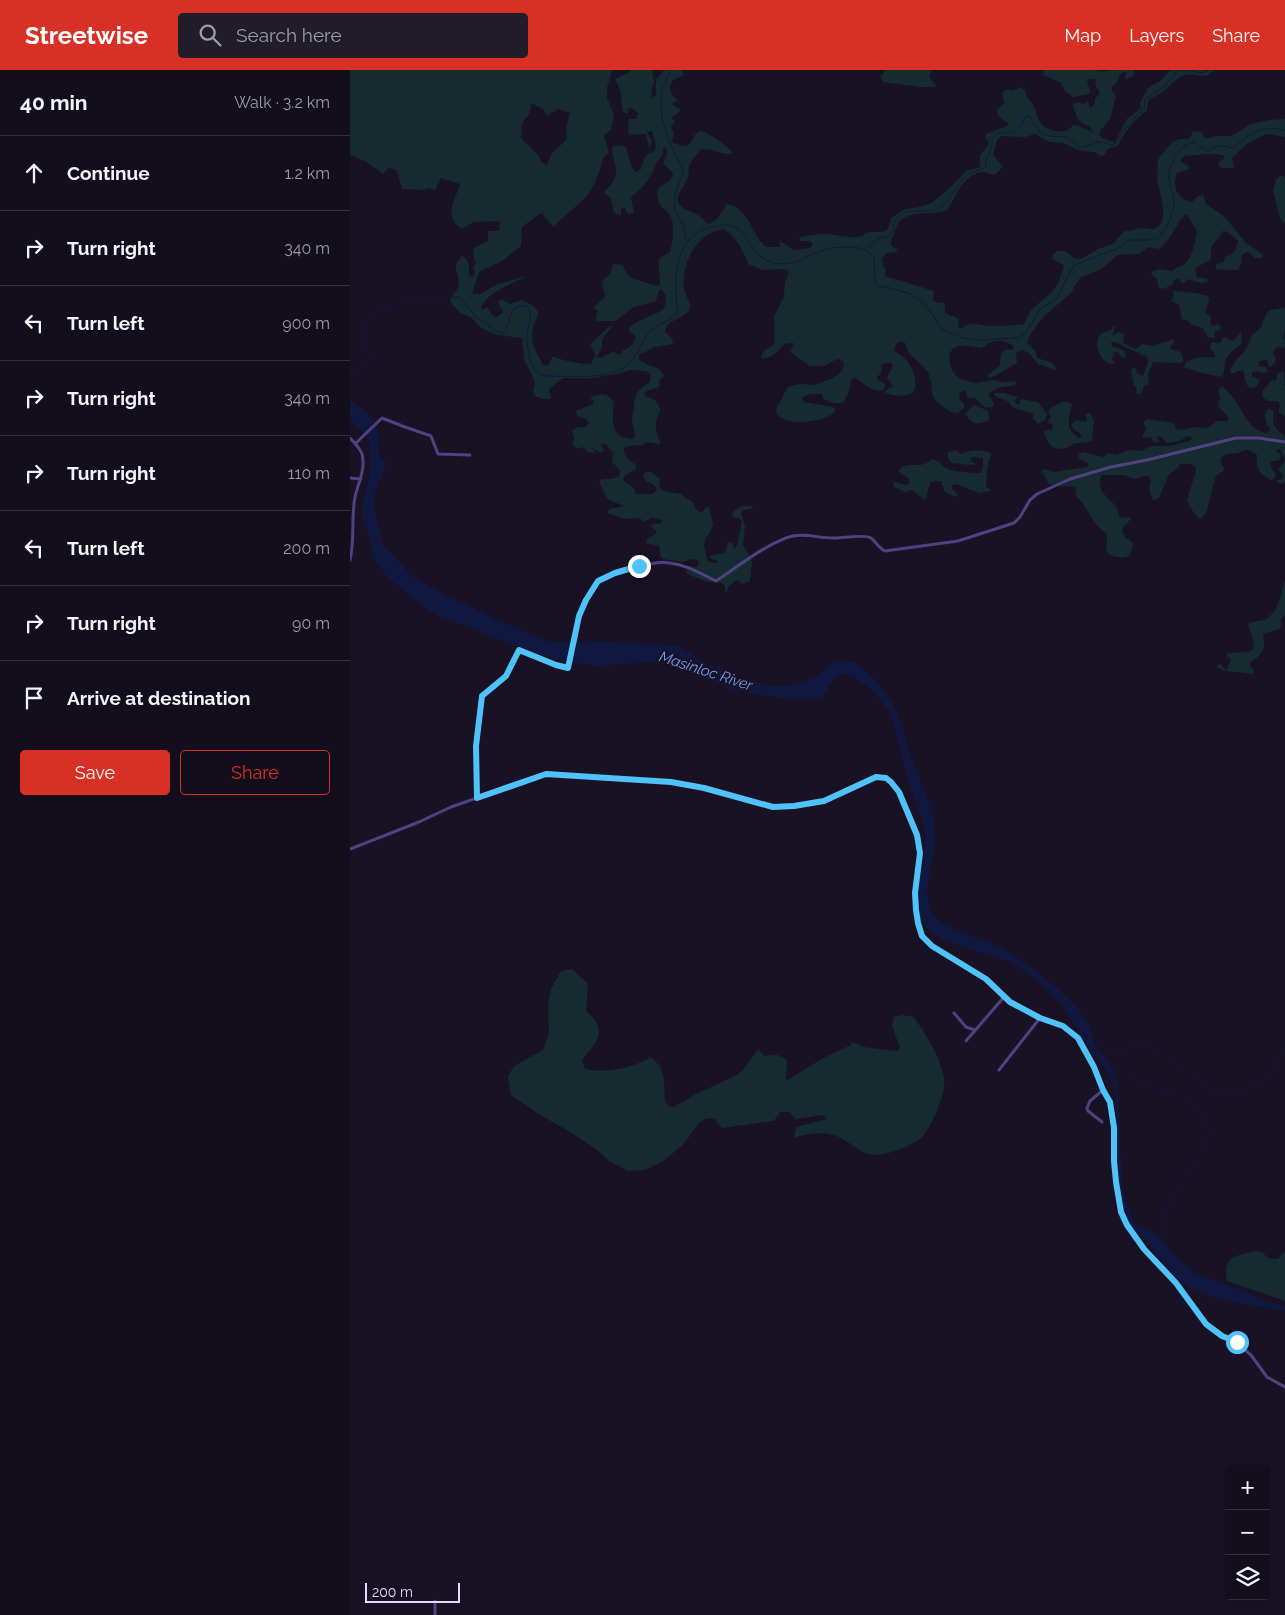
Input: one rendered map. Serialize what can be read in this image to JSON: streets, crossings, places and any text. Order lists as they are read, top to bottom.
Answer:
{
  "water": ["Masinloc River"],
  "scale_bar": "200 m",
  "page": {
    "header": "Streetwise",
    "search": "Search here",
    "nav": ["Map", "Layers", "Share"],
    "heading": ["40 min", "Walk · 3.2 km"],
    "list": [
      ["Continue", "1.2 km"],
      ["Turn right", "340 m"],
      ["Turn left", "900 m"],
      ["Turn right", "340 m"],
      ["Turn right", "110 m"],
      ["Turn left", "200 m"],
      ["Turn right", "90 m"],
      "Arrive at destination"
    ],
    "buttons": ["Save", "Share"],
    "map_buttons": ["+", "−"],
    "scale": "200 m"
  }
}
